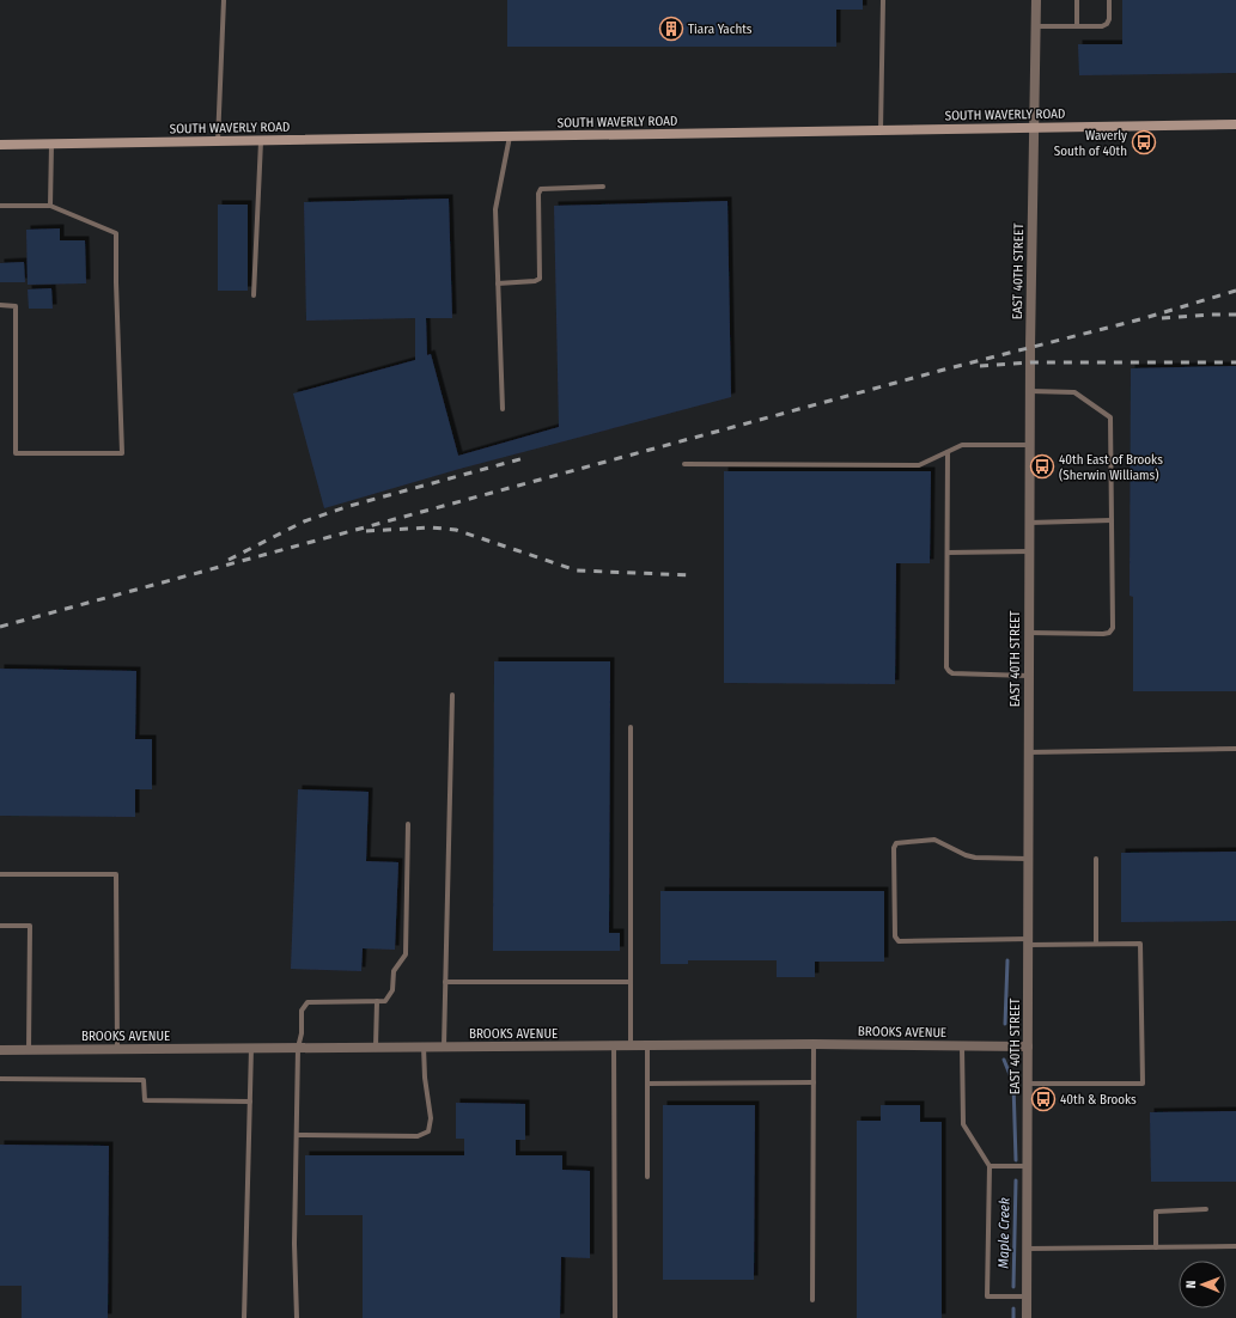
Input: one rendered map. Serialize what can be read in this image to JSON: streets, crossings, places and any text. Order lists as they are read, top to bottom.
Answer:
{
  "streets": {
    "main road": ["SOUTH WAVERLY ROAD"],
    "street": ["EAST 40TH STREET", "BROOKS AVENUE"]
  },
  "crossings": [
    ["SOUTH WAVERLY ROAD", "EAST 40TH STREET"],
    ["EAST 40TH STREET", "BROOKS AVENUE"]
  ],
  "water": ["Maple Creek"],
  "places": {
    "building": ["Tiara Yachts"],
    "bus stop": ["Waverly South of 40th", "40th East of Brooks (Sherwin Williams)", "40th & Brooks"]
  },
  "north": "left"
}
